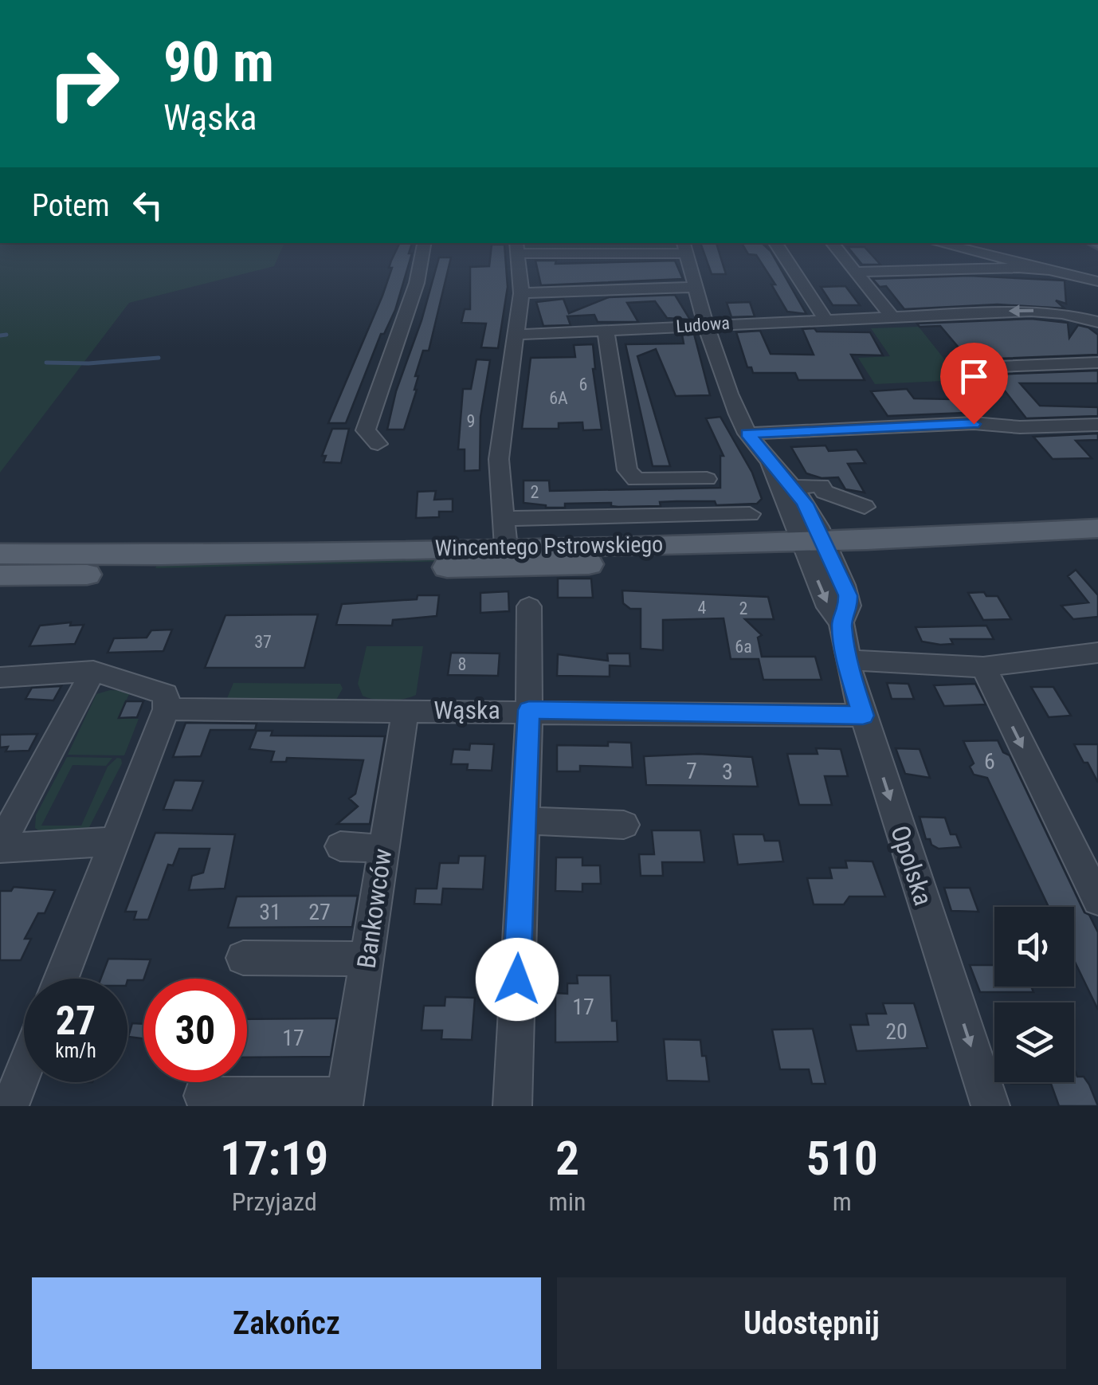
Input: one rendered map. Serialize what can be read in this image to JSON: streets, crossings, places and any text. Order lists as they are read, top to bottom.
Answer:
{
  "streets": {
    "main road": ["Wincentego Pstrowskiego"],
    "street": [
      "Ludowa",
      "Wąska",
      "Opolska",
      "Bankowców"
    ]
  },
  "crossings": [
    ["Wincentego Pstrowskiego", "Opolska"],
    ["Wąska", "Opolska"],
    ["Wąska", "Bankowców"]
  ],
  "house_numbers": [
    "6",
    "6A",
    "9",
    "2",
    "4",
    "2",
    "37",
    "6a",
    "8",
    "6",
    "7",
    "3",
    "31",
    "27",
    "17",
    "20",
    "17"
  ],
  "page": {
    "turn": ["90 m", "Wąska"],
    "then": "Potem",
    "speed": "27 km/h",
    "limit": "30",
    "eta": [
      "17:19",
      "Przyjazd",
      "2",
      "min",
      "510",
      "m"
    ],
    "buttons": ["Zakończ", "Udostępnij"]
  }
}
